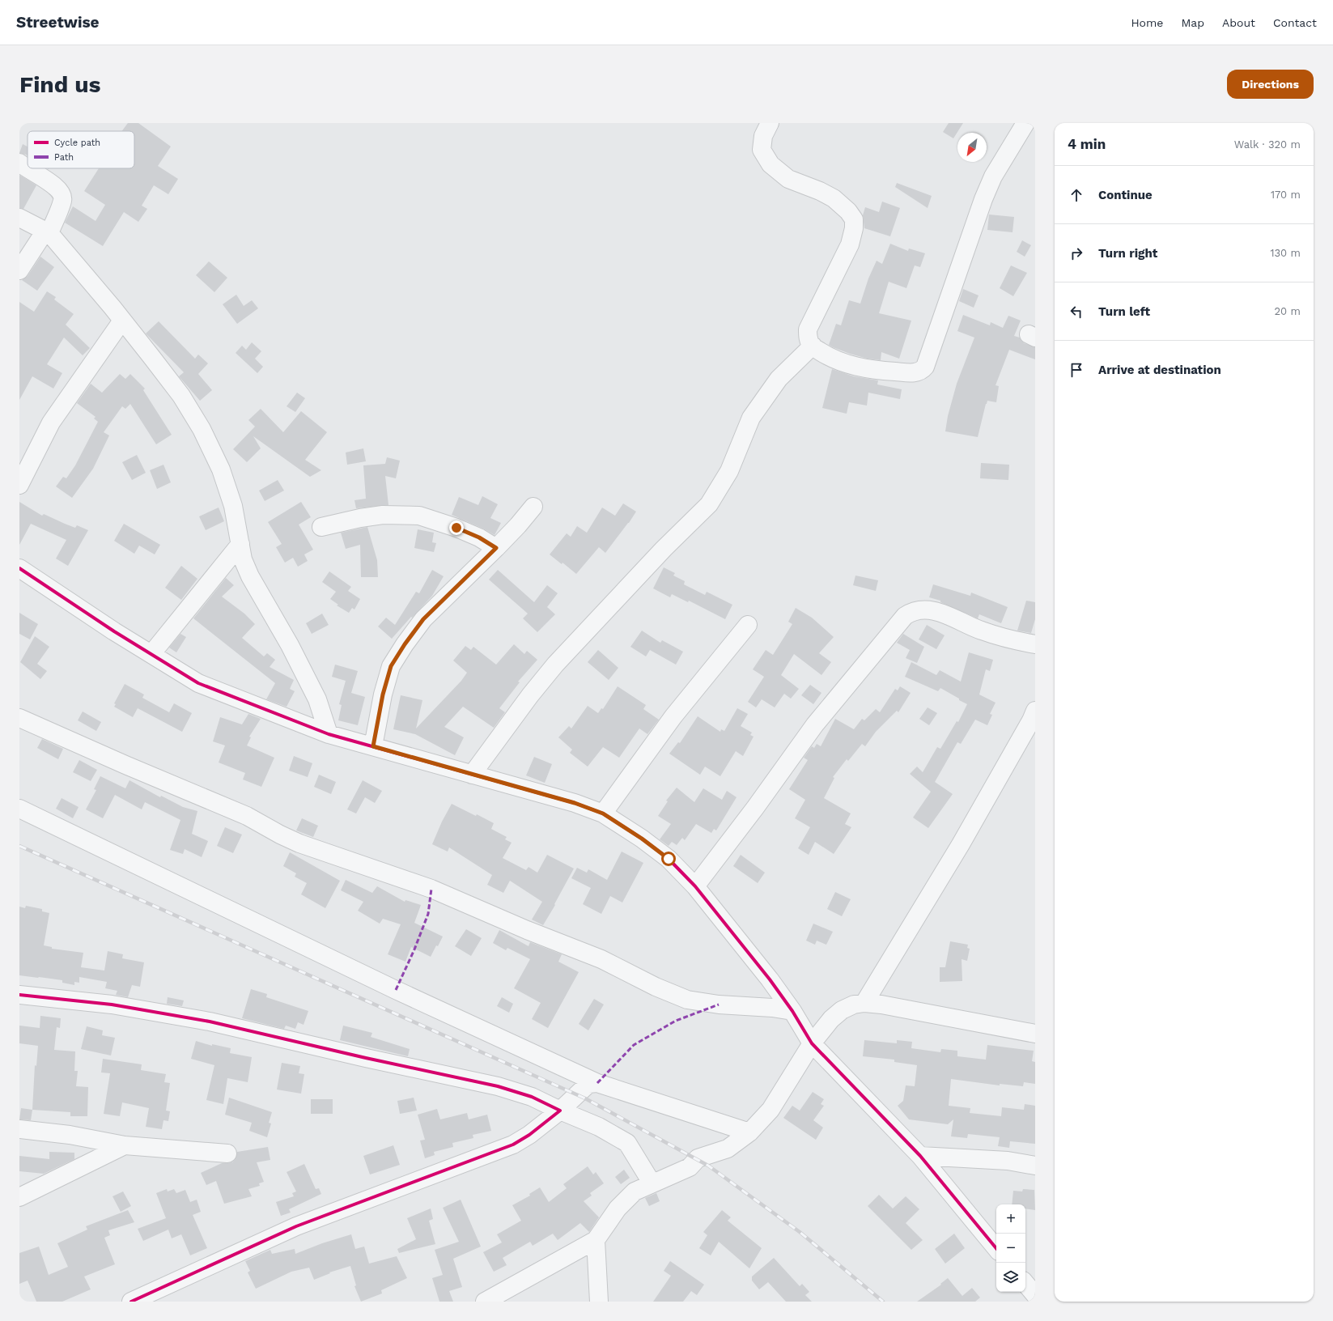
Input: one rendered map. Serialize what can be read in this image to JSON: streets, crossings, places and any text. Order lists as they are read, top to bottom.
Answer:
{
  "legend": ["Cycle path", "Path"],
  "north": "bottom left",
  "page": {
    "header": "Streetwise",
    "nav": [
      "Home",
      "Map",
      "About",
      "Contact"
    ],
    "buttons": "Directions",
    "title": "Find us",
    "heading": ["4 min", "Walk · 320 m"],
    "list": [
      ["Continue", "170 m"],
      ["Turn right", "130 m"],
      ["Turn left", "20 m"],
      "Arrive at destination"
    ],
    "map_buttons": ["+", "−"]
  }
}
